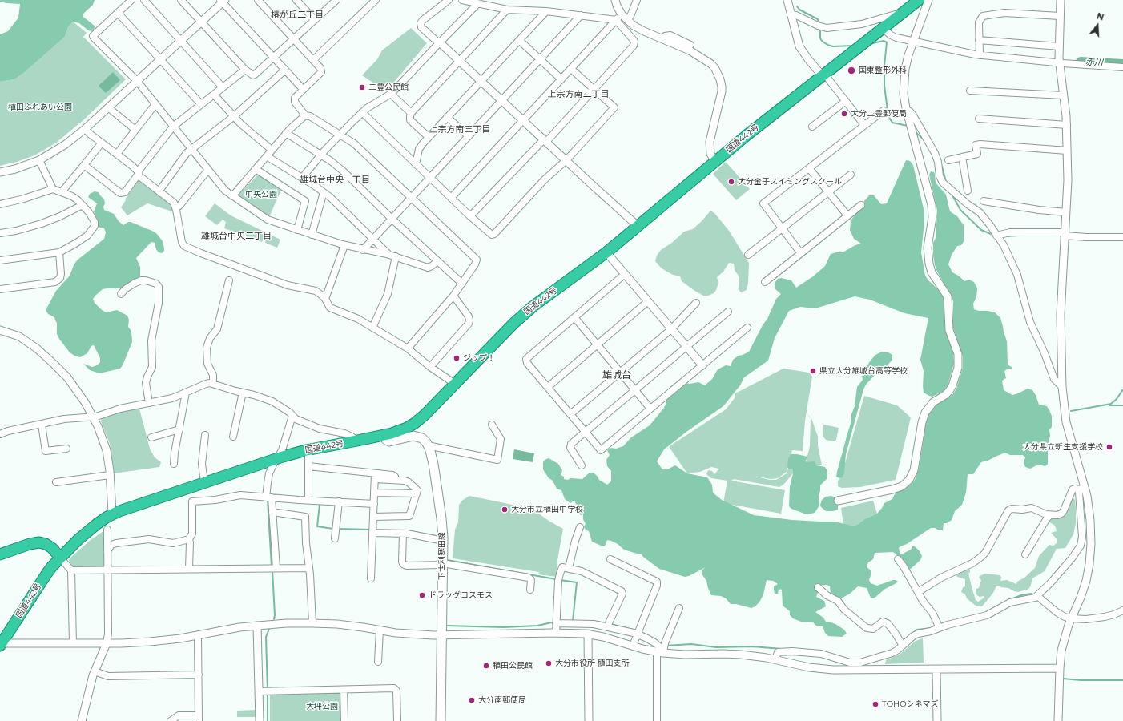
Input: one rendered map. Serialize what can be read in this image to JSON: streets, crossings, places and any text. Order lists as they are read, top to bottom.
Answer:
{
  "streets": {
    "highway": ["国道442号"],
    "main road": ["下世利寒田線"]
  },
  "districts": [
    "椿が丘二丁目",
    "上宗方南二丁目",
    "上宗方南三丁目",
    "雄城台中央一丁目",
    "雄城台中央二丁目",
    "雄城台"
  ],
  "water": ["赤川"],
  "parks": ["植田ふれあい公園", "中央公園", "大坪公園"],
  "places": [
    "国東整形外科",
    "二豊公民館",
    "大分二豊郵便局",
    "大分金子スイミングスクール",
    "ジップ！",
    "県立大分雄城台高等学校",
    "大分県立新生支援学校",
    "大分市立稙田中学校",
    "ドラッグコスモス",
    "大分市役所 稙田支所",
    "稙田公民館",
    "大分南郵便局",
    "TOHOシネマズ"
  ],
  "north": "top"
}
